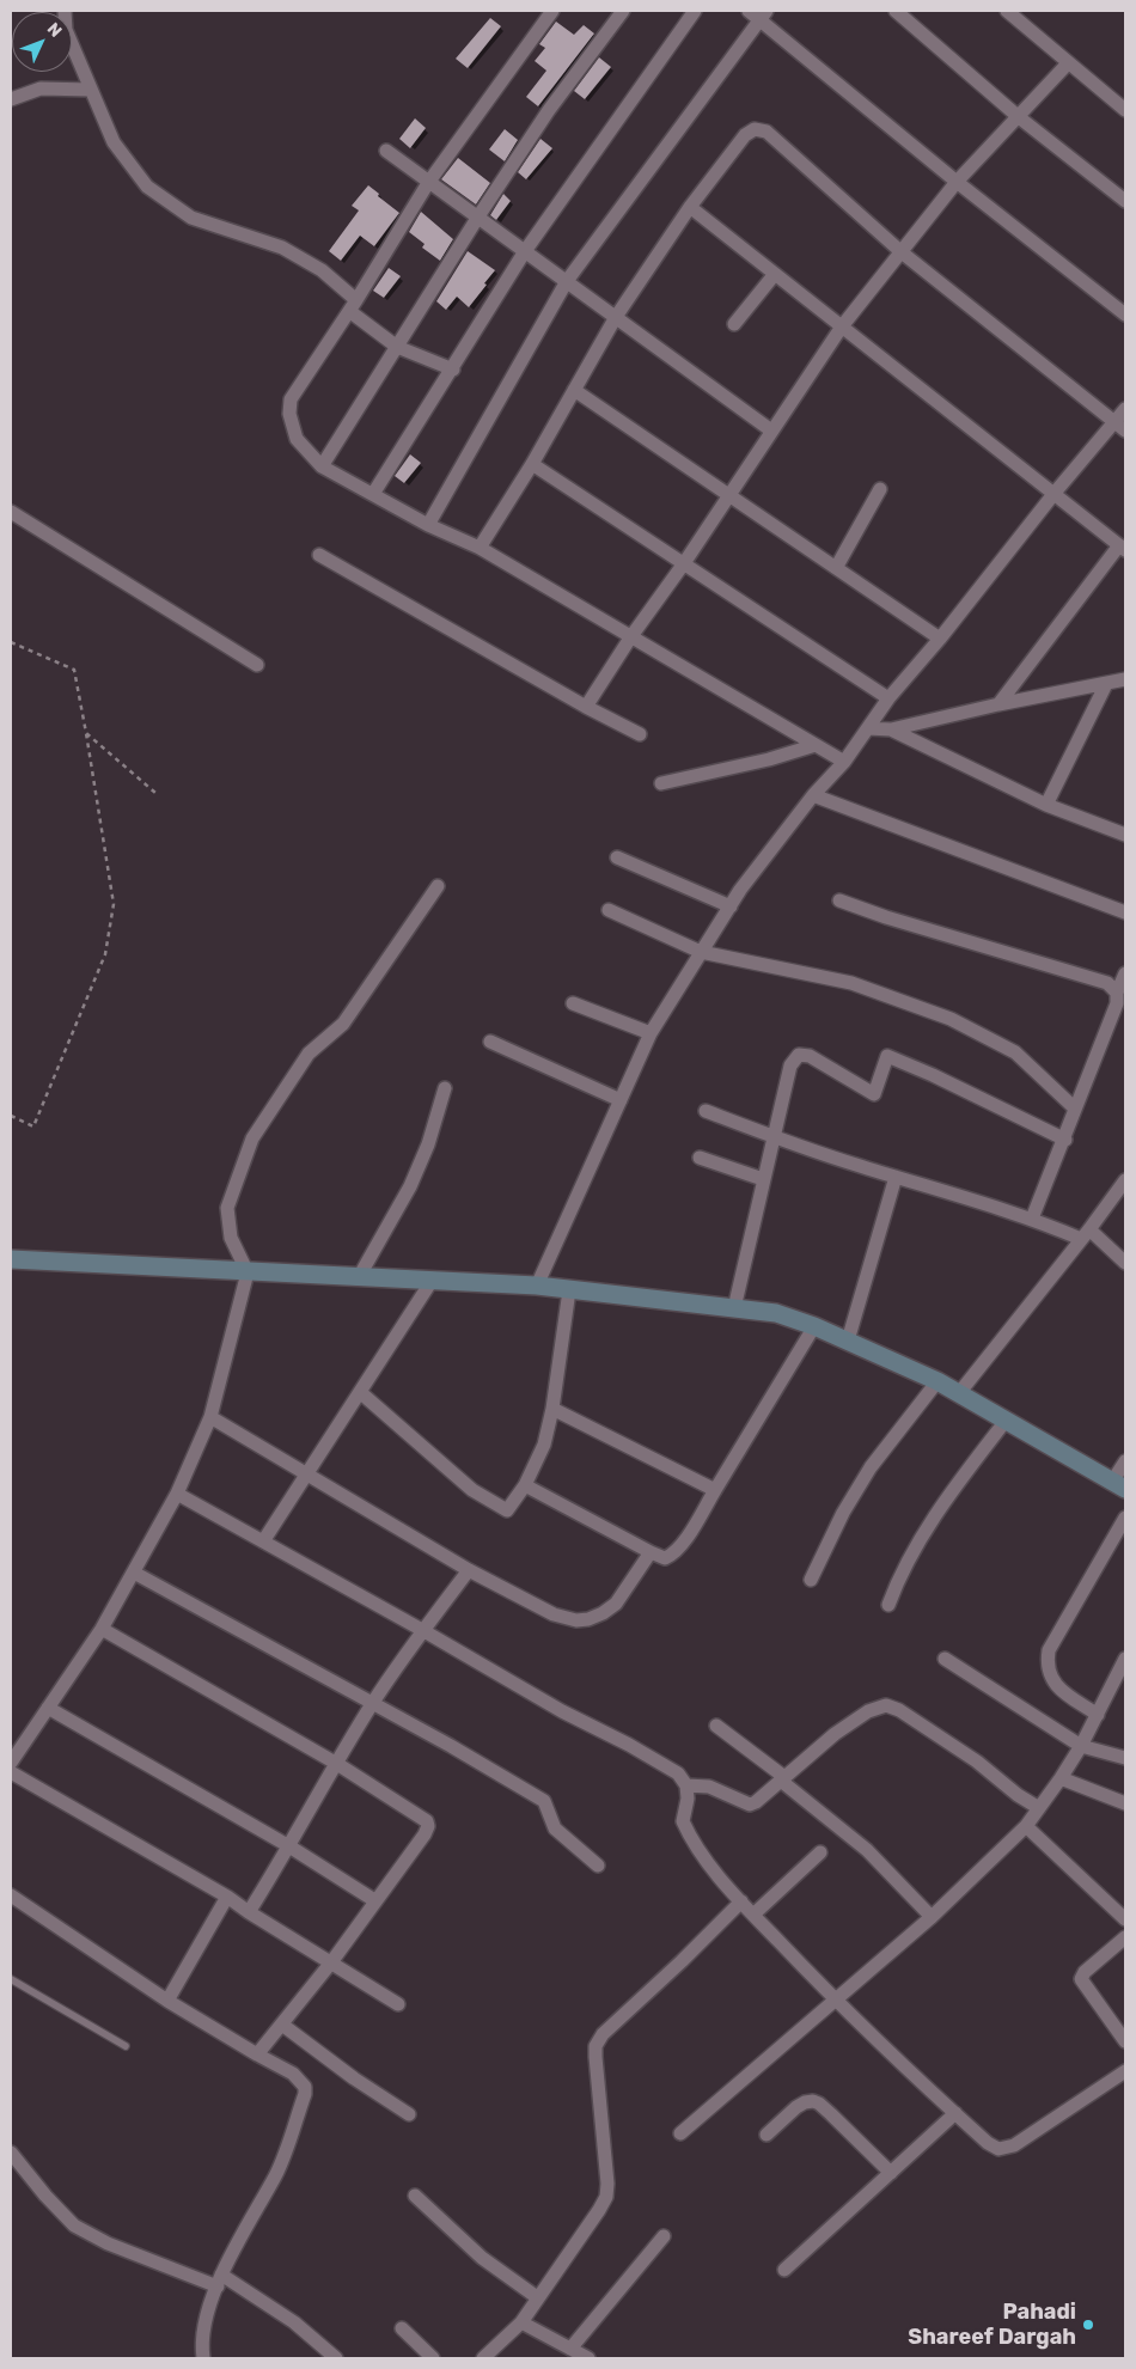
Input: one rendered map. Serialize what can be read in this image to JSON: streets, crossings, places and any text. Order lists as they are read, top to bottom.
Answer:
{
  "places": ["Pahadi Shareef Dargah"],
  "north": "top right"
}
